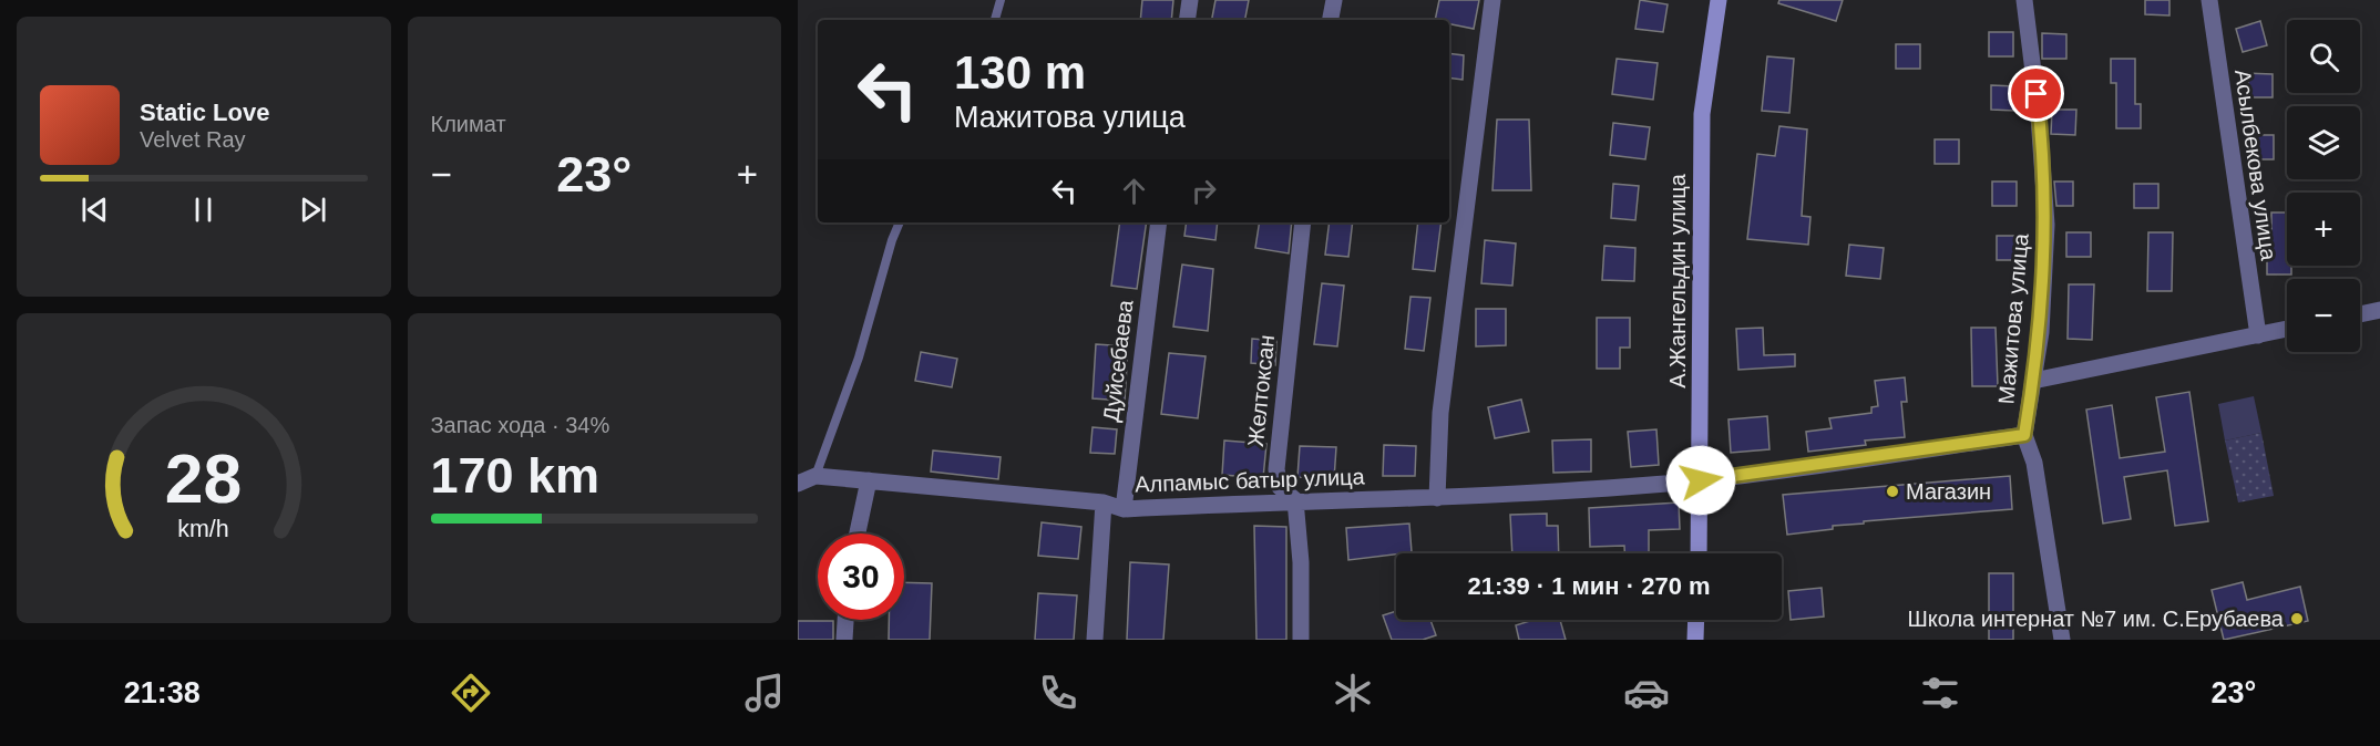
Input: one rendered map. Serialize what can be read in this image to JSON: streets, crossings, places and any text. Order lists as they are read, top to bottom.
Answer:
{
  "streets": {
    "street": [
      "Асылбекова улица",
      "А.Жангельдин улица",
      "Мажитова улица",
      "Дуйсебаева",
      "Желтоксан",
      "Алпамыс батыр улица"
    ]
  },
  "crossings": [
    ["А.Жангельдин улица", "Алпамыс батыр улица"],
    ["Мажитова улица", "Алпамыс батыр улица"],
    ["Дуйсебаева", "Алпамыс батыр улица"],
    ["Желтоксан", "Алпамыс батыр улица"]
  ],
  "places": ["Магазин", "Школа интернат №7 им. С.Ерубаева"],
  "page": {
    "tile": [
      "Климат",
      ["Запас хода · 34%", "170 km"]
    ],
    "map_buttons": ["+", "−"],
    "turn": ["130 m", "Мажитова улица"],
    "song": ["Static Love", "Velvet Ray"],
    "heat": ["−", "23°", "+"],
    "limit": "30",
    "trip": "21:39 · 1 мин · 270 m",
    "tabs": ["21:38", "23°"],
    "gauge": ["28", "km/h"]
  }
}
